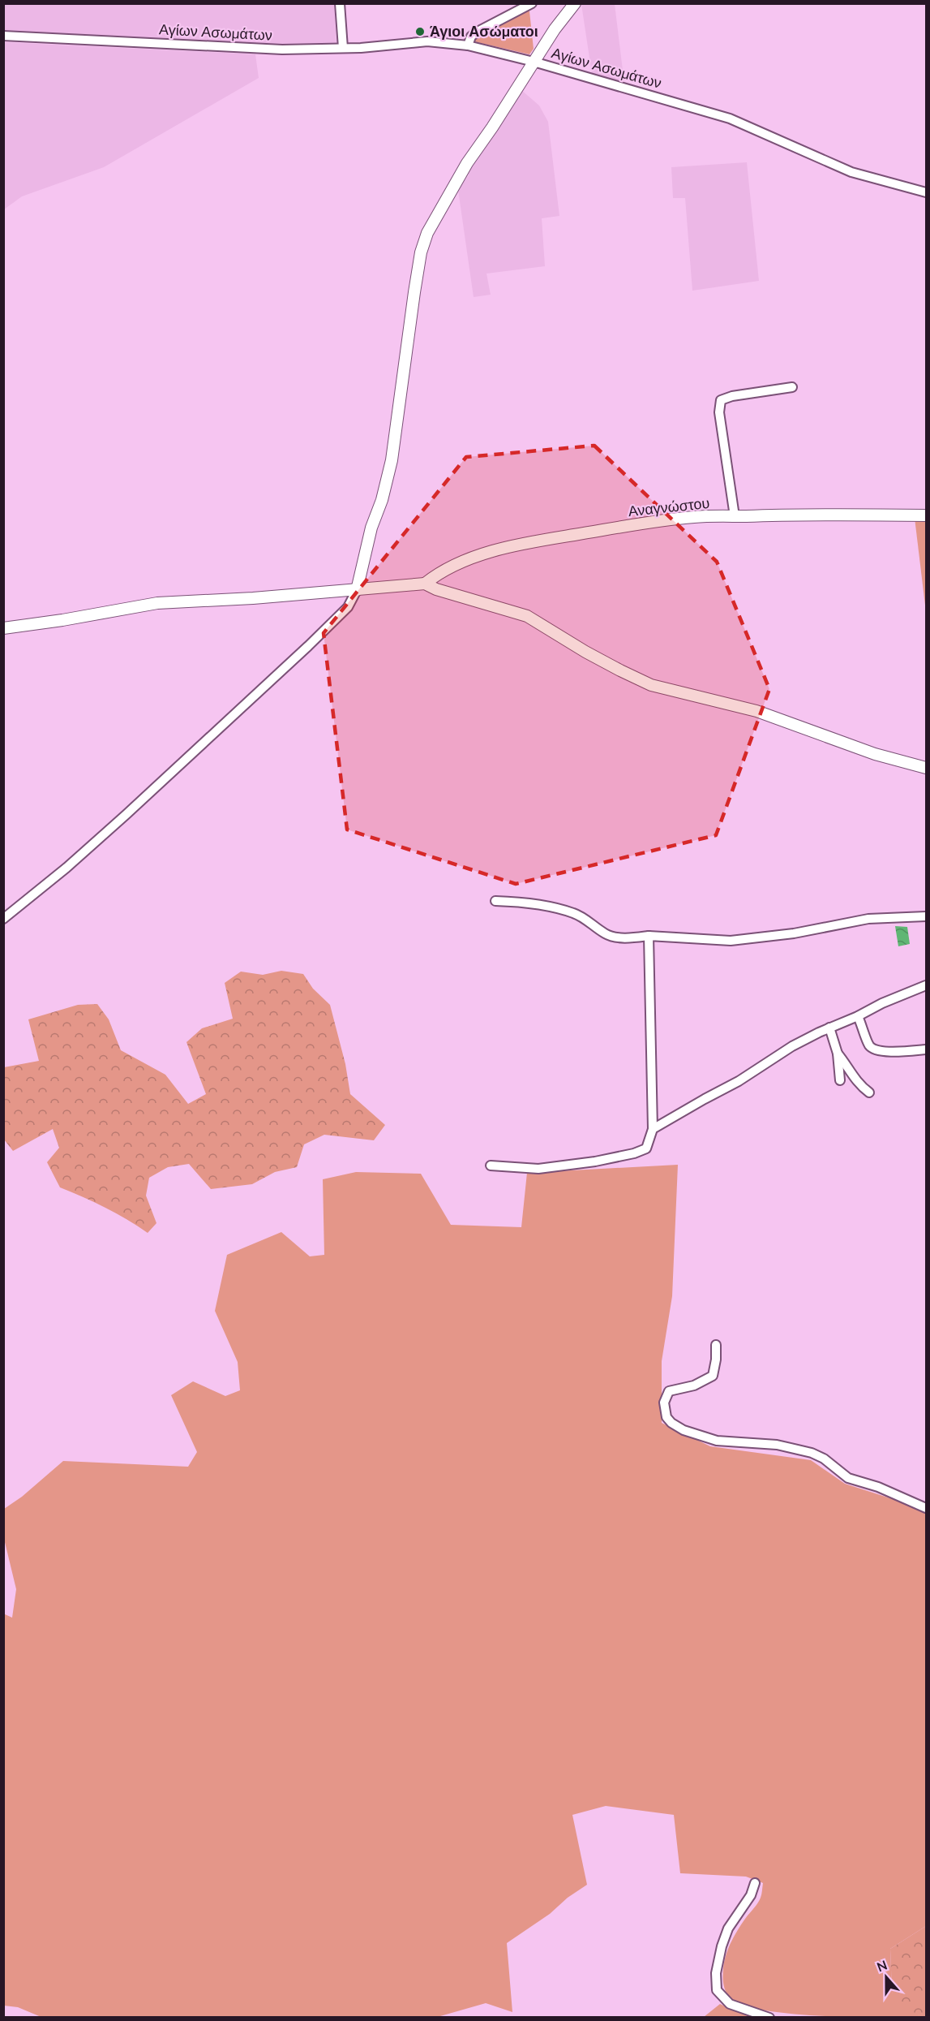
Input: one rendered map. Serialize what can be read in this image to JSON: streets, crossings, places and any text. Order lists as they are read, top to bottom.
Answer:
{
  "streets": {
    "street": ["Αγίων Ασωμάτων", "Αναγνώστου"]
  },
  "places": ["Άγιοι Ασώματοι"],
  "north": "top"
}
